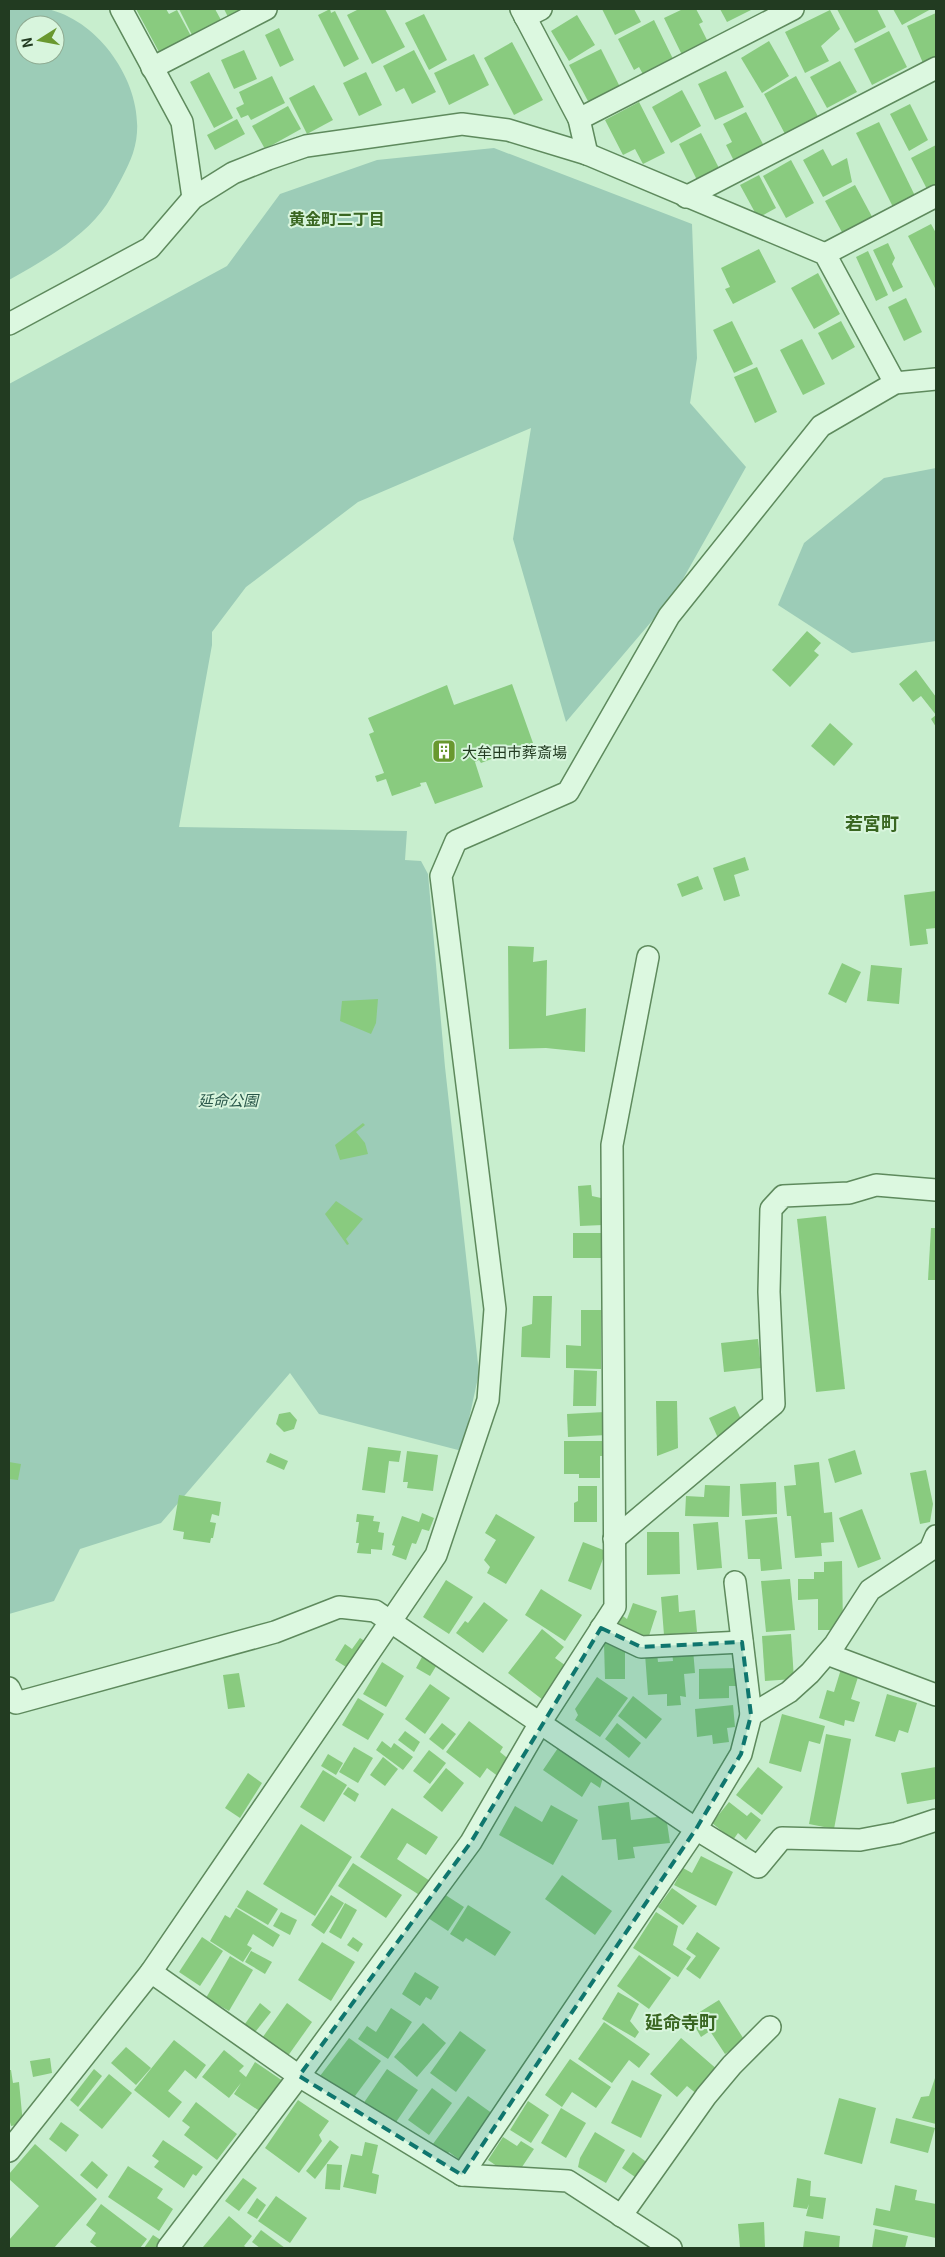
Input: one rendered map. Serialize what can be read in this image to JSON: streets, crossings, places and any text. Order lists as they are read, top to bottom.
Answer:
{
  "districts": ["黄金町二丁目", "若宮町", "延命寺町"],
  "parks": ["延命公園"],
  "places": {
    "building": ["大牟田市葬斎場"]
  },
  "north": "left"
}
